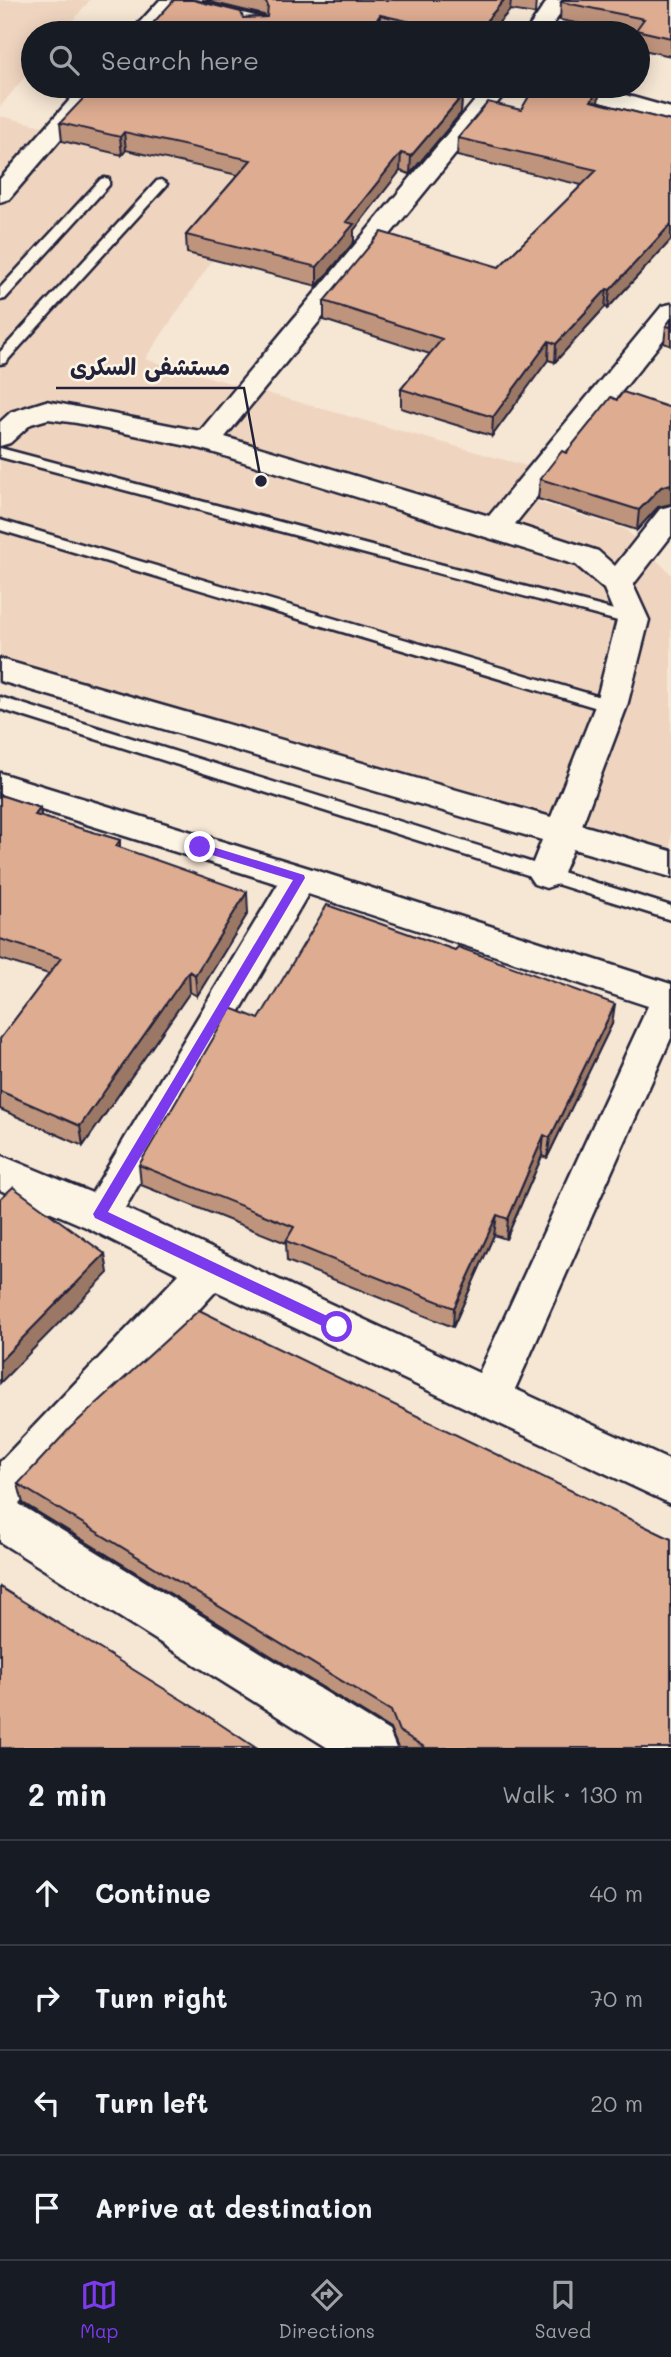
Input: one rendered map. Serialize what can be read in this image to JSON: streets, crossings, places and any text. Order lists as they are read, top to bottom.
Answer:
{
  "places": ["مستشفى السكرى"],
  "page": {
    "search": "Search here",
    "heading": ["2 min", "Walk · 130 m"],
    "list": [
      ["Continue", "40 m"],
      ["Turn right", "70 m"],
      ["Turn left", "20 m"],
      "Arrive at destination"
    ],
    "nav": ["Map", "Directions", "Saved"]
  }
}
